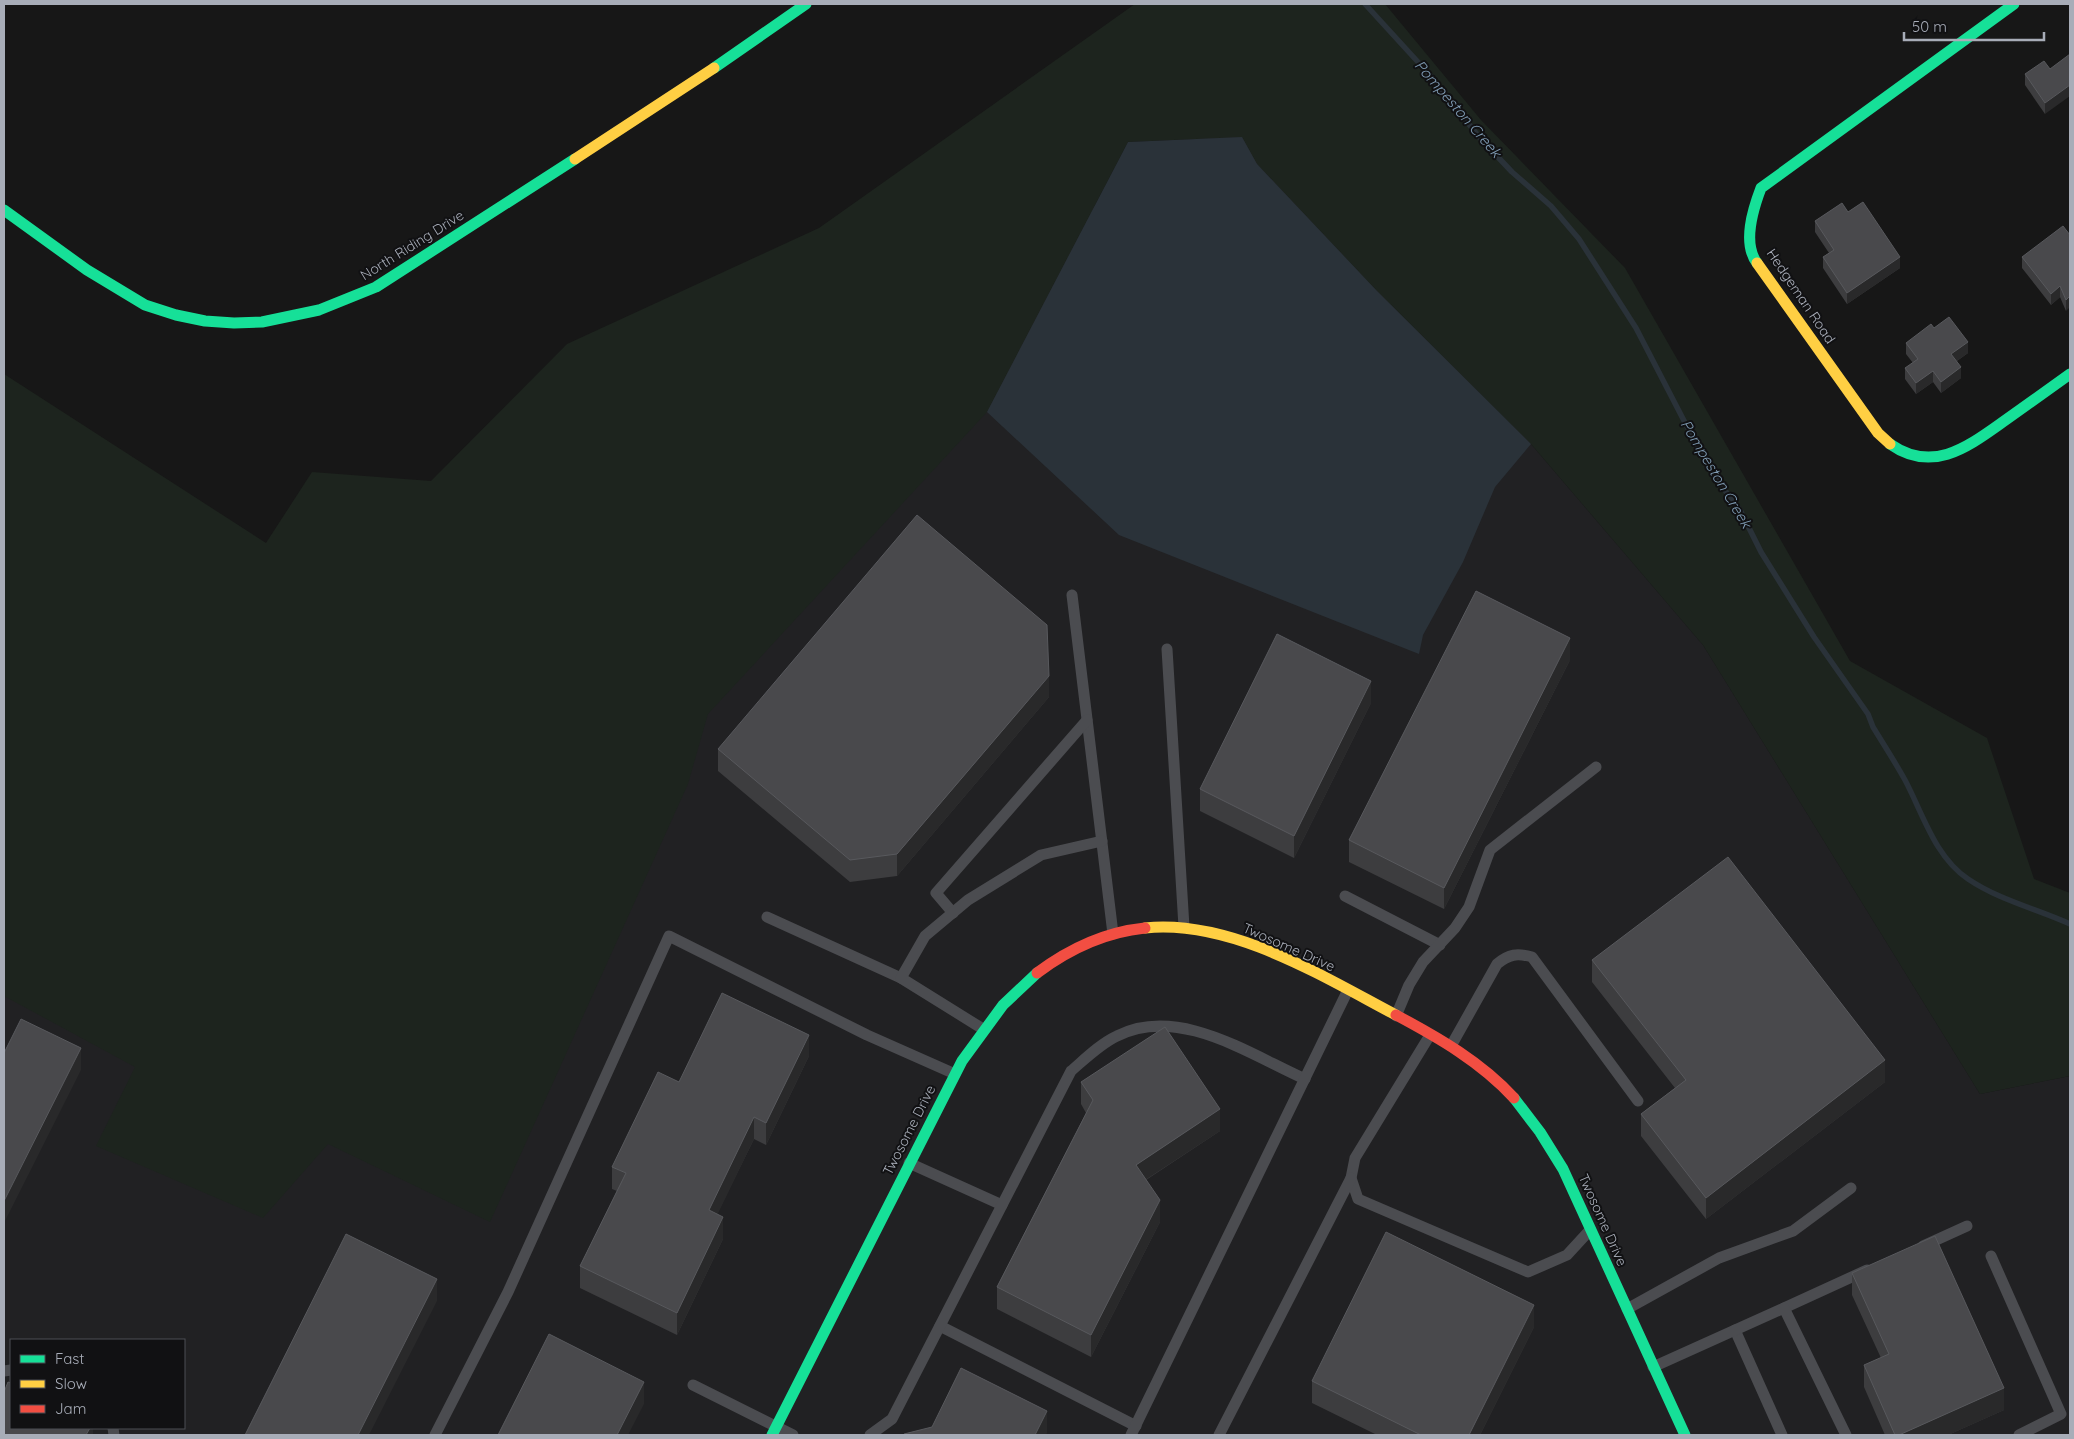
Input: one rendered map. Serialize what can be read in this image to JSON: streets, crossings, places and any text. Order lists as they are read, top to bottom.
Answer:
{
  "streets": {
    "street": ["North Riding Drive", "Hedgeman Road", "Twosome Drive"]
  },
  "water": ["Pompeston Creek"],
  "legend": ["Fast", "Slow", "Jam"],
  "scale_bar": "50 m"
}
